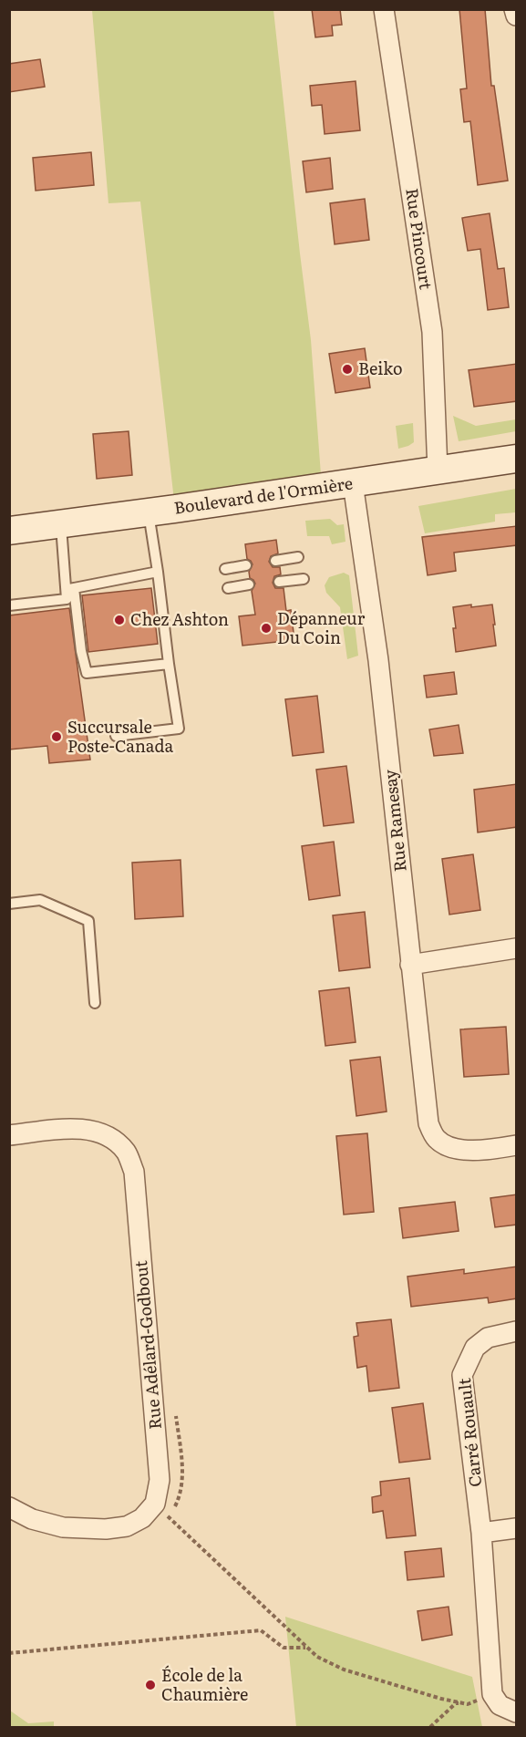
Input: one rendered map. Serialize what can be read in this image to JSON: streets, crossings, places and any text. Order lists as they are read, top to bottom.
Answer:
{
  "streets": {
    "main road": ["Boulevard de l'Ormière"],
    "street": [
      "Rue Pincourt",
      "Rue Ramesay",
      "Rue Adélard-Godbout",
      "Carré Rouault"
    ]
  },
  "crossings": [
    ["Rue Pincourt", "Boulevard de l'Ormière"],
    ["Boulevard de l'Ormière", "Rue Ramesay"]
  ],
  "places": [
    "Beiko",
    "Chez Ashton",
    "Dépanneur Du Coin",
    "Succursale Poste-Canada",
    "École de la Chaumière"
  ]
}
